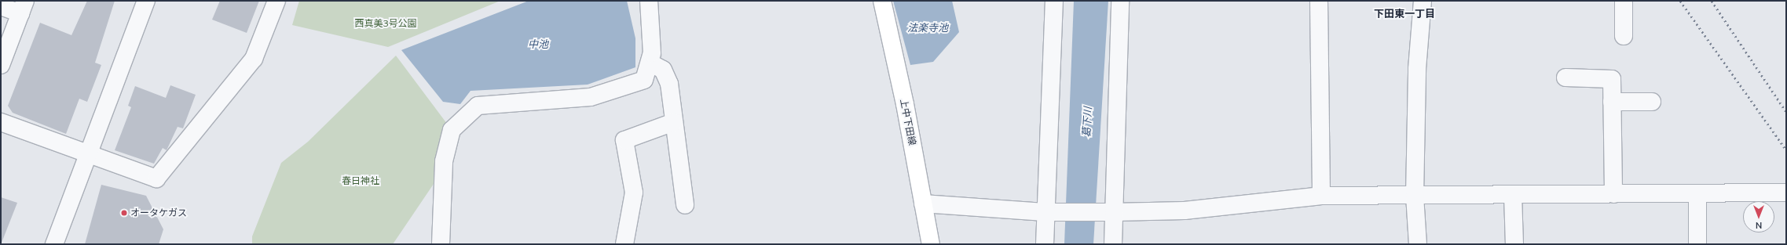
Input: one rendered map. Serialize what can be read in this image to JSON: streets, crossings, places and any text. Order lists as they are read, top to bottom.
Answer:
{
  "streets": {
    "main road": ["上中下田線"]
  },
  "districts": ["下田東一丁目"],
  "water": ["法楽寺池", "中池", "葛下川"],
  "parks": ["西真美3号公園", "春日神社"],
  "places": ["オータケガス"],
  "north": "bottom"
}
